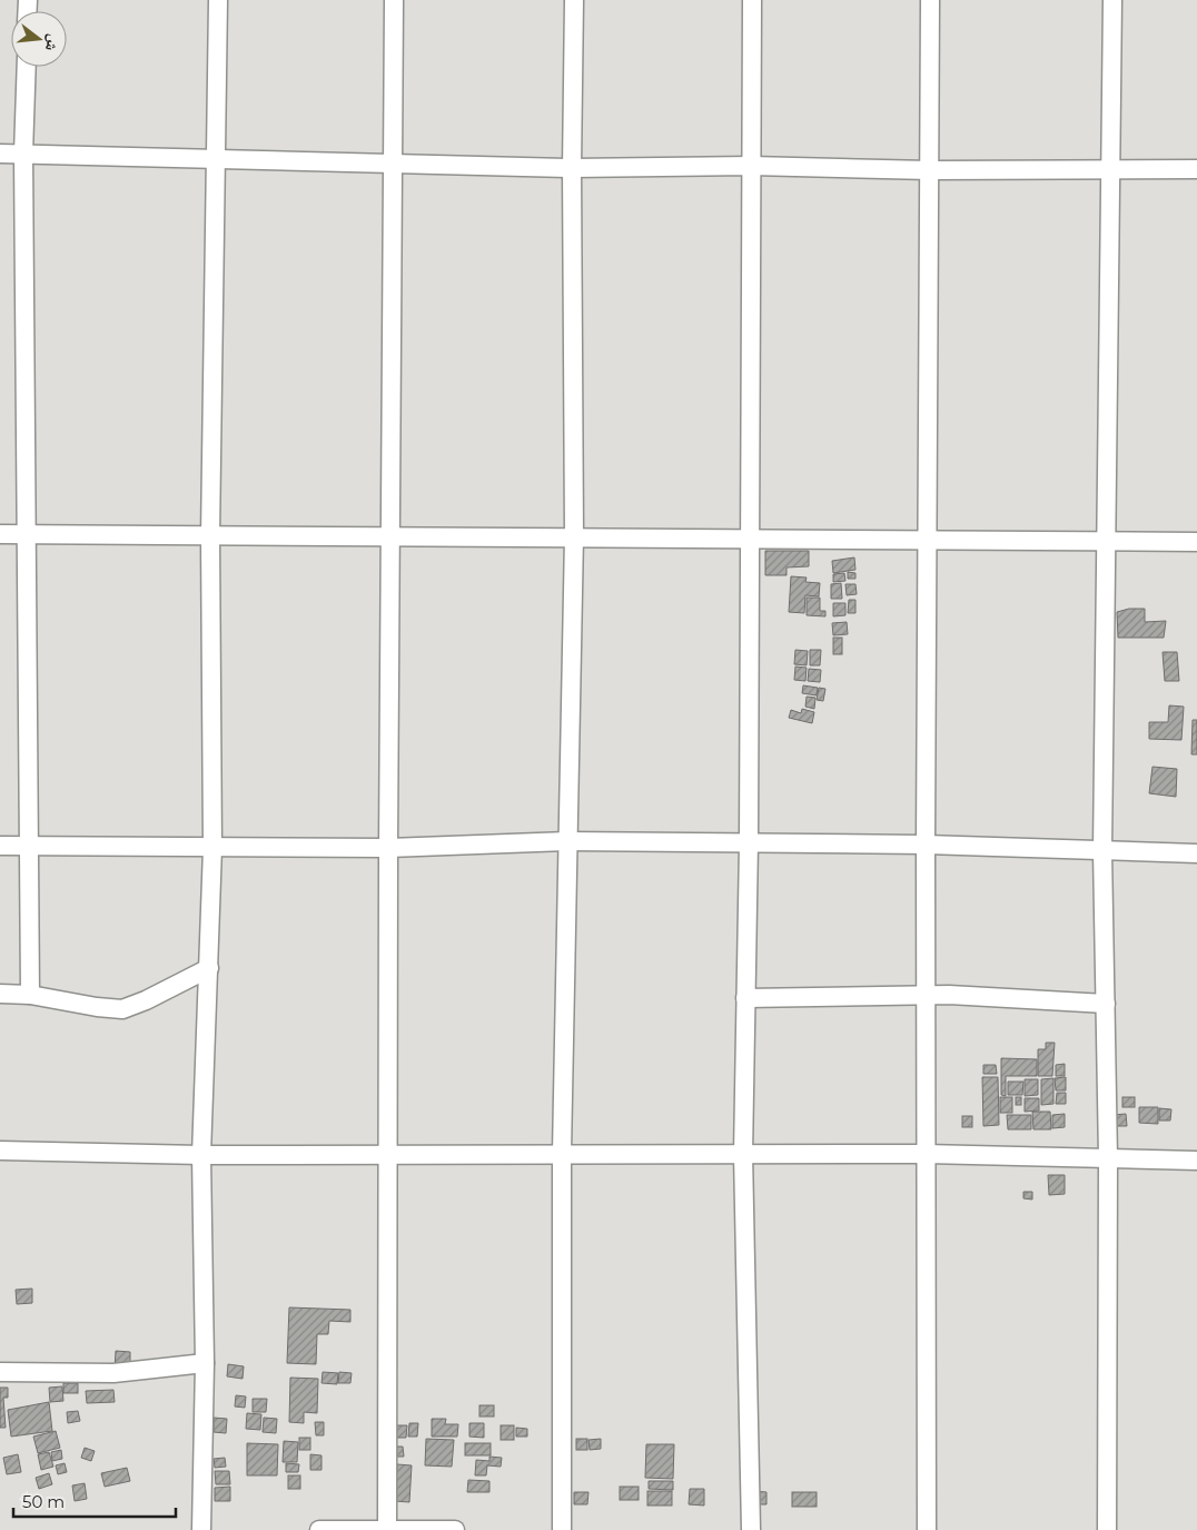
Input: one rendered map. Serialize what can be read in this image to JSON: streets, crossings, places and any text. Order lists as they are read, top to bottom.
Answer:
{
  "scale_bar": "50 m",
  "north": "right"
}
